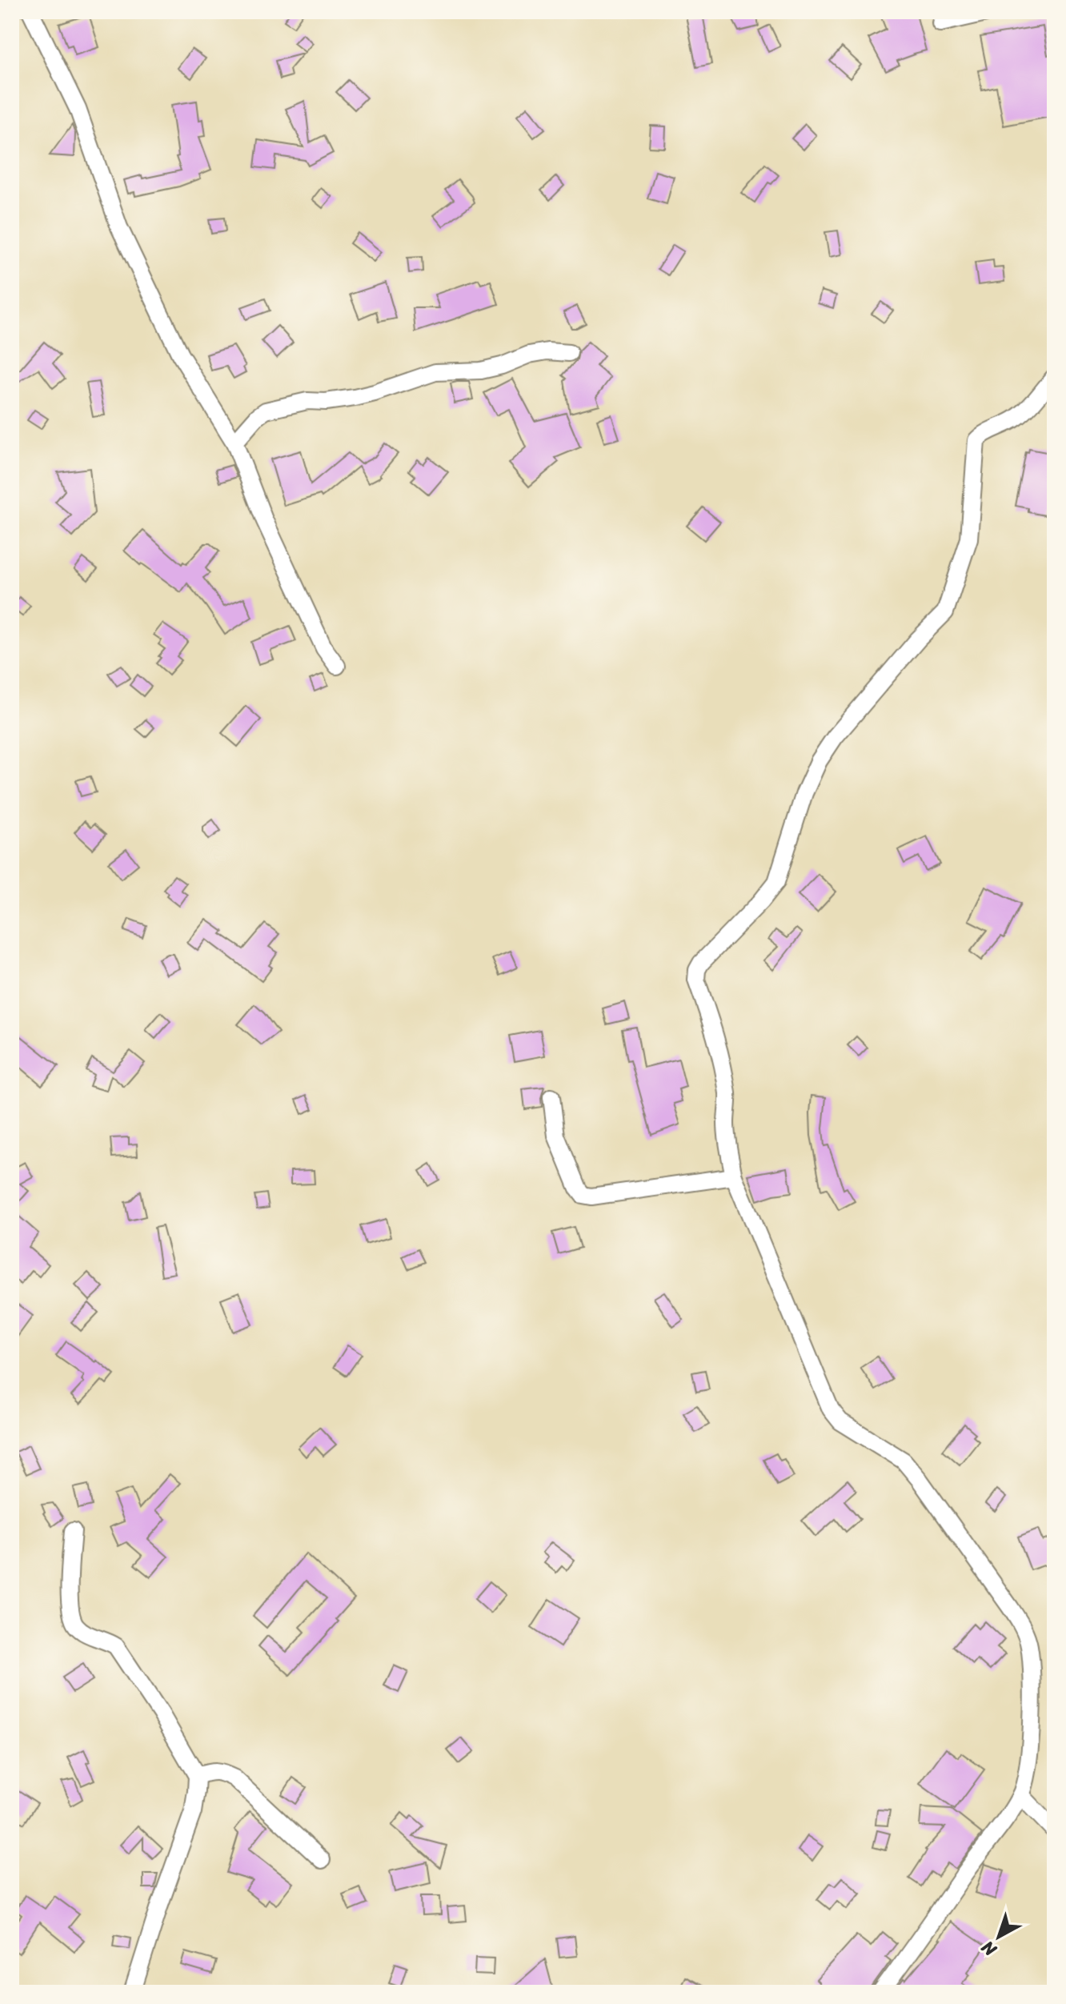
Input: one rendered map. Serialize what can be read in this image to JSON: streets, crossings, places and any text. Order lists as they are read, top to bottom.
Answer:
{
  "north": "bottom left"
}
